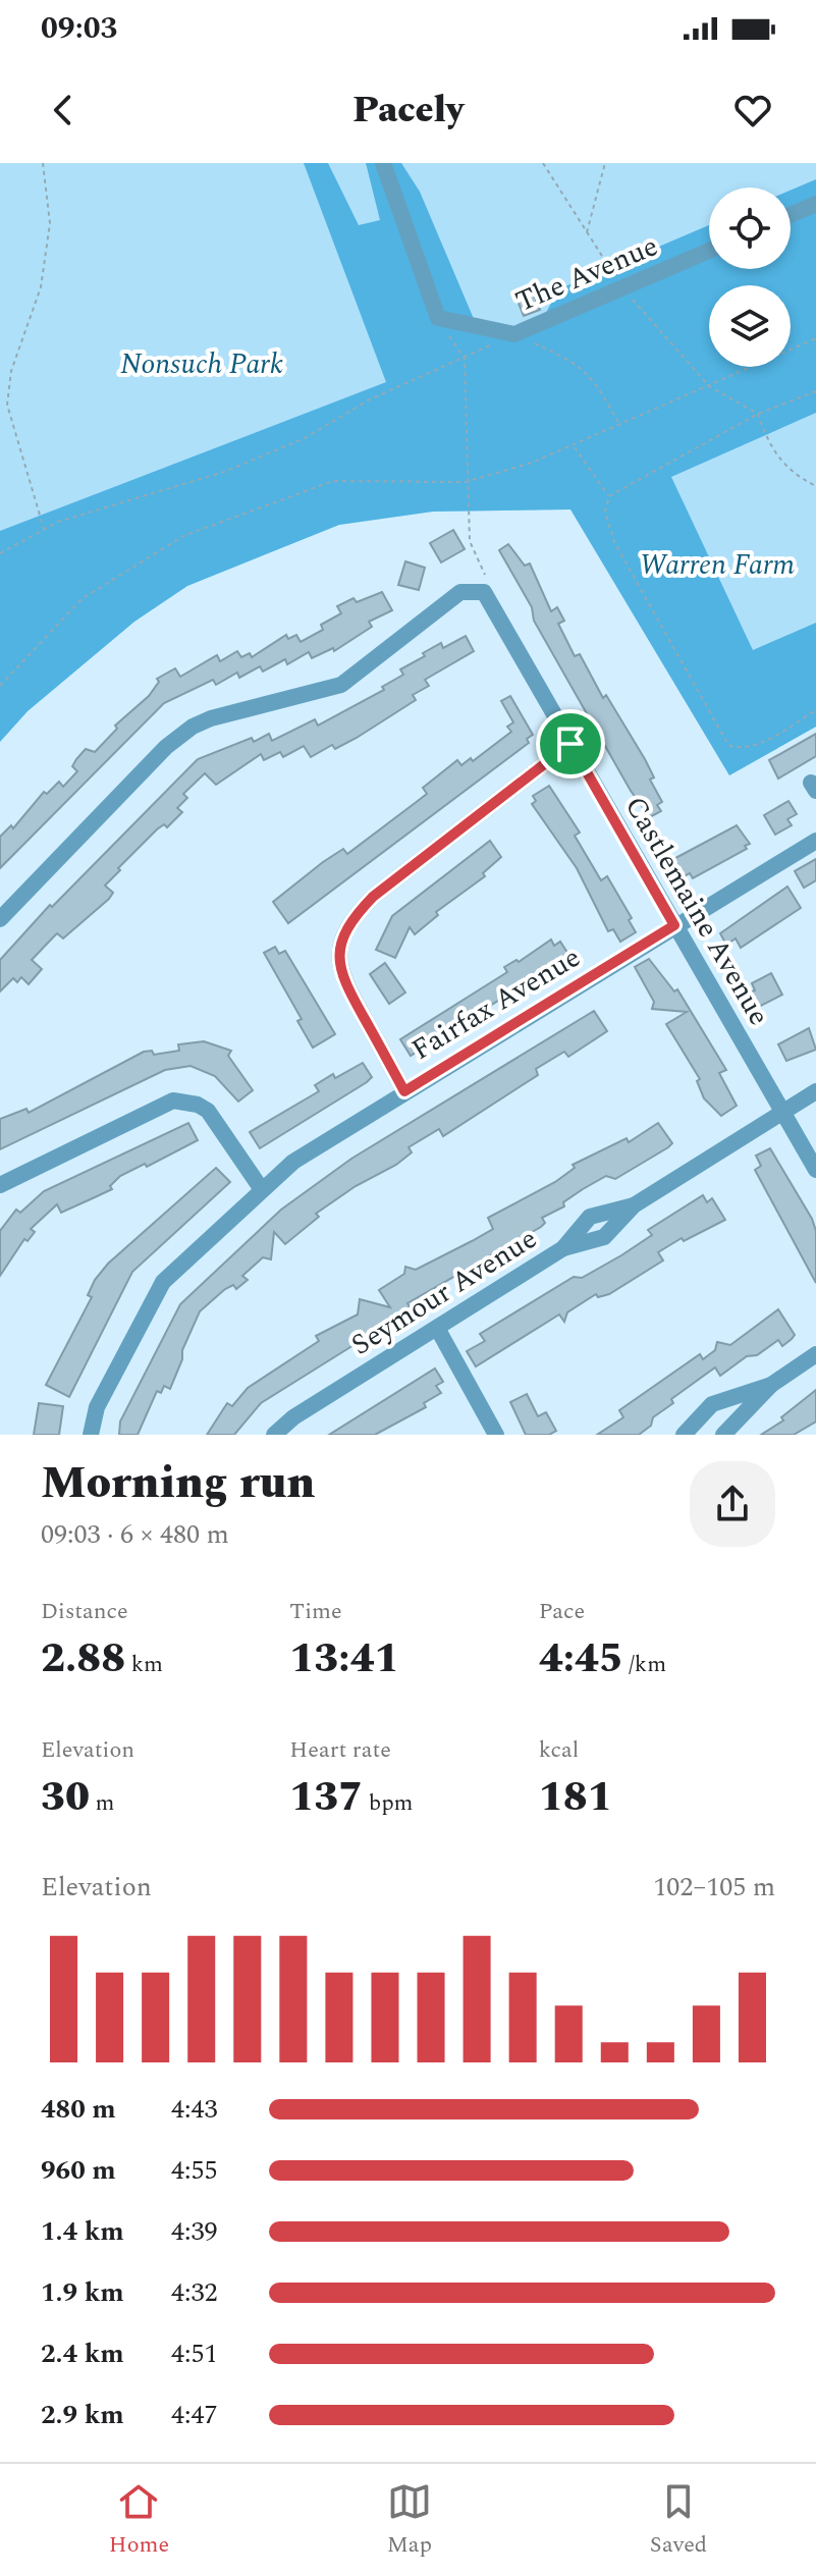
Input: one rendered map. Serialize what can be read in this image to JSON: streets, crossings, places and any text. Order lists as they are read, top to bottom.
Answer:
{
  "streets": {
    "street": [
      "The Avenue",
      "Castlemaine Avenue",
      "Fairfax Avenue",
      "Seymour Avenue"
    ]
  },
  "crossings": [
    ["Castlemaine Avenue", "Fairfax Avenue"],
    ["Castlemaine Avenue", "Seymour Avenue"]
  ],
  "parks": ["Nonsuch Park", "Warren Farm"],
  "page": {
    "status": "09:03",
    "header": "Pacely",
    "heading": ["Morning run", "09:03 · 6 × 480 m"],
    "stats": [
      ["Distance", "2.88 km"],
      ["Time", "13:41"],
      ["Pace", "4:45 /km"],
      ["Elevation", "30 m"],
      ["Heart rate", "137 bpm"],
      ["kcal", "181"]
    ],
    "chart": ["Elevation", "102–105 m"],
    "list": [
      {
        "name": "480 m",
        "note": "4:43"
      },
      {
        "name": "960 m",
        "note": "4:55"
      },
      {
        "name": "1.4 km",
        "note": "4:39"
      },
      {
        "name": "1.9 km",
        "note": "4:32"
      },
      {
        "name": "2.4 km",
        "note": "4:51"
      },
      {
        "name": "2.9 km",
        "note": "4:47"
      }
    ],
    "tabs": ["Home", "Map", "Saved"]
  }
}
